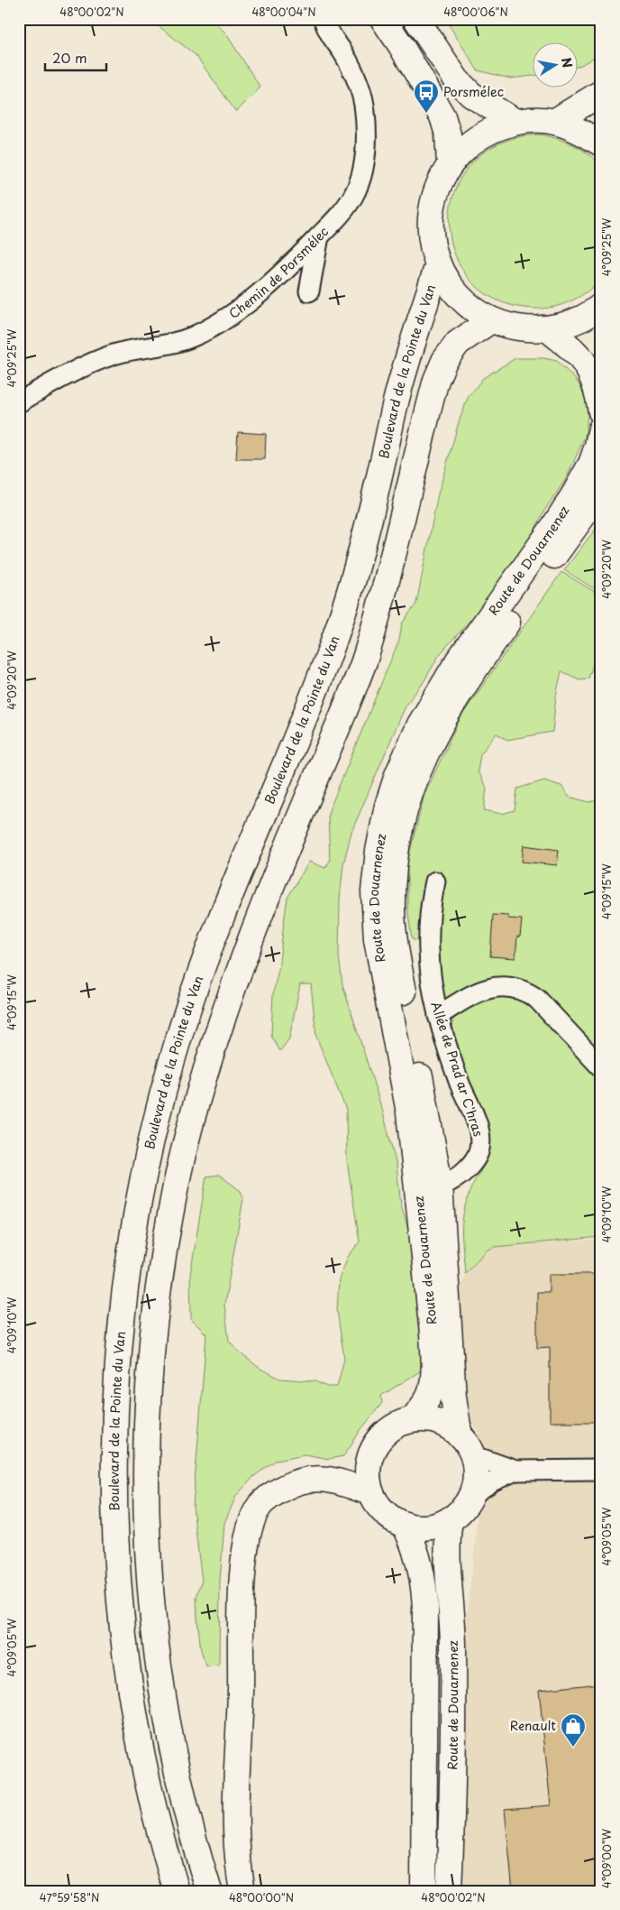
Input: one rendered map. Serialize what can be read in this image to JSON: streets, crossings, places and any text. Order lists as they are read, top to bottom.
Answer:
{
  "streets": {
    "main road": ["Boulevard de la Pointe du Van", "Route de Douarnenez"],
    "street": ["Chemin de Porsmélec", "Allée de Prad ar C'hras"]
  },
  "crossings": [
    ["Route de Douarnenez", "Allée de Prad ar C'hras"]
  ],
  "places": {
    "bus stop": ["Porsmélec"],
    "shop": ["Renault"]
  },
  "scale_bar": "20 m",
  "north": "right",
  "coordinates": [
    "48°00'02\"N",
    "48°00'04\"N",
    "48°00'06\"N",
    "4°09'25\"W",
    "4°09'20\"W",
    "4°09'15\"W",
    "4°09'10\"W",
    "4°09'05\"W",
    "4°09'00\"W",
    "47°59'58\"N",
    "48°00'00\"N"
  ]
}
